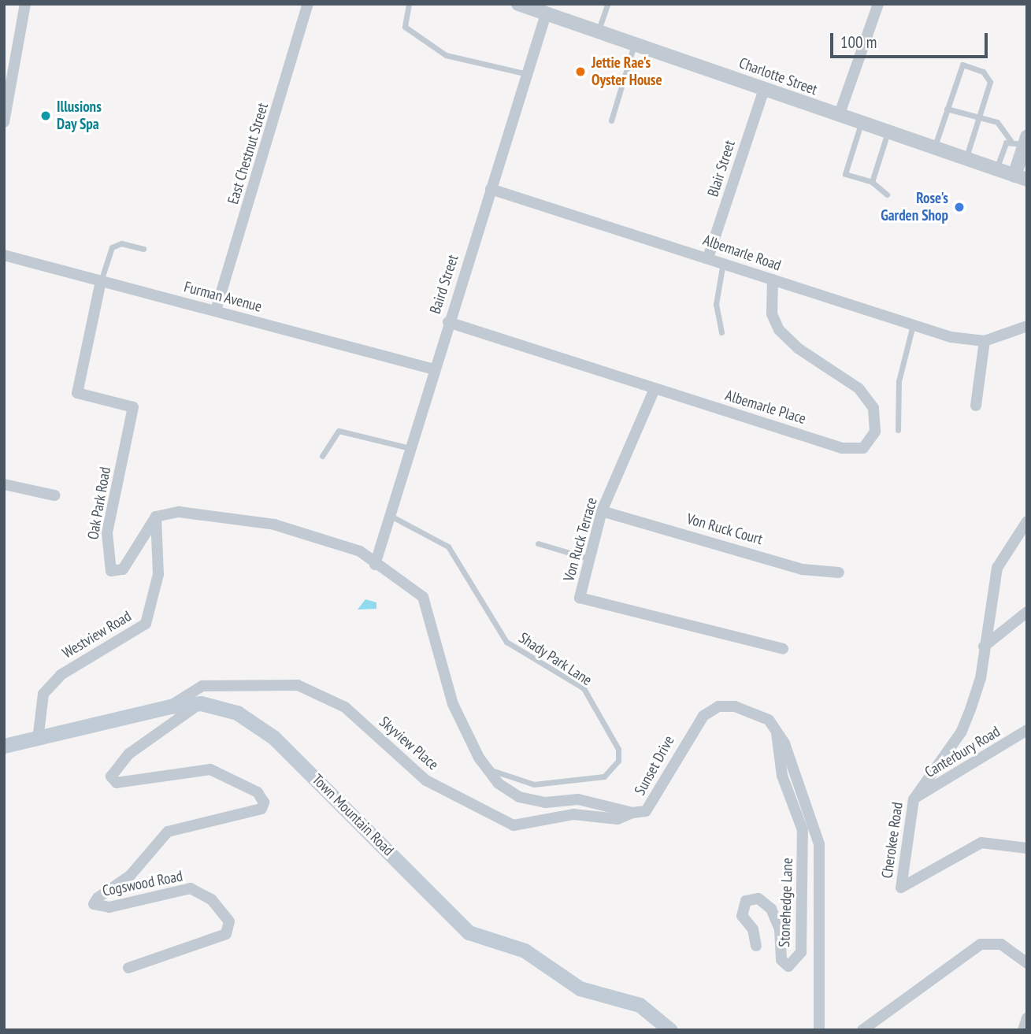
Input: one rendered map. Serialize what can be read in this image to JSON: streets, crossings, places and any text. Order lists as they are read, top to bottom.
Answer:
{
  "streets": {
    "main road": ["Town Mountain Road"],
    "street": [
      "Charlotte Street",
      "East Chestnut Street",
      "Blair Street",
      "Albemarle Road",
      "Baird Street",
      "Furman Avenue",
      "Albemarle Place",
      "Oak Park Road",
      "Von Ruck Court",
      "Von Ruck Terrace",
      "Westview Road",
      "Skyview Place",
      "Canterbury Road",
      "Sunset Drive",
      "Cherokee Road",
      "Cogswood Road",
      "Stonehedge Lane"
    ],
    "lane": ["Shady Park Lane"]
  },
  "crossings": [
    ["Charlotte Street", "Blair Street"],
    ["Charlotte Street", "Baird Street"],
    ["East Chestnut Street", "Furman Avenue"],
    ["Blair Street", "Albemarle Road"],
    ["Albemarle Road", "Baird Street"],
    ["Albemarle Road", "Albemarle Place"],
    ["Baird Street", "Furman Avenue"],
    ["Baird Street", "Albemarle Place"],
    ["Baird Street", "Shady Park Lane"],
    ["Baird Street", "Sunset Drive"],
    ["Furman Avenue", "Oak Park Road"],
    ["Albemarle Place", "Von Ruck Terrace"],
    ["Oak Park Road", "Westview Road"],
    ["Von Ruck Court", "Von Ruck Terrace"],
    ["Westview Road", "Town Mountain Road"],
    ["Shady Park Lane", "Sunset Drive"],
    ["Skyview Place", "Sunset Drive"],
    ["Skyview Place", "Town Mountain Road"],
    ["Canterbury Road", "Cherokee Road"],
    ["Sunset Drive", "Stonehedge Lane"],
    ["Town Mountain Road", "Cogswood Road"]
  ],
  "places": ["Jettie Rae's Oyster House", "Illusions Day Spa", "Rose's Garden Shop"],
  "scale_bar": "100 m"
}
